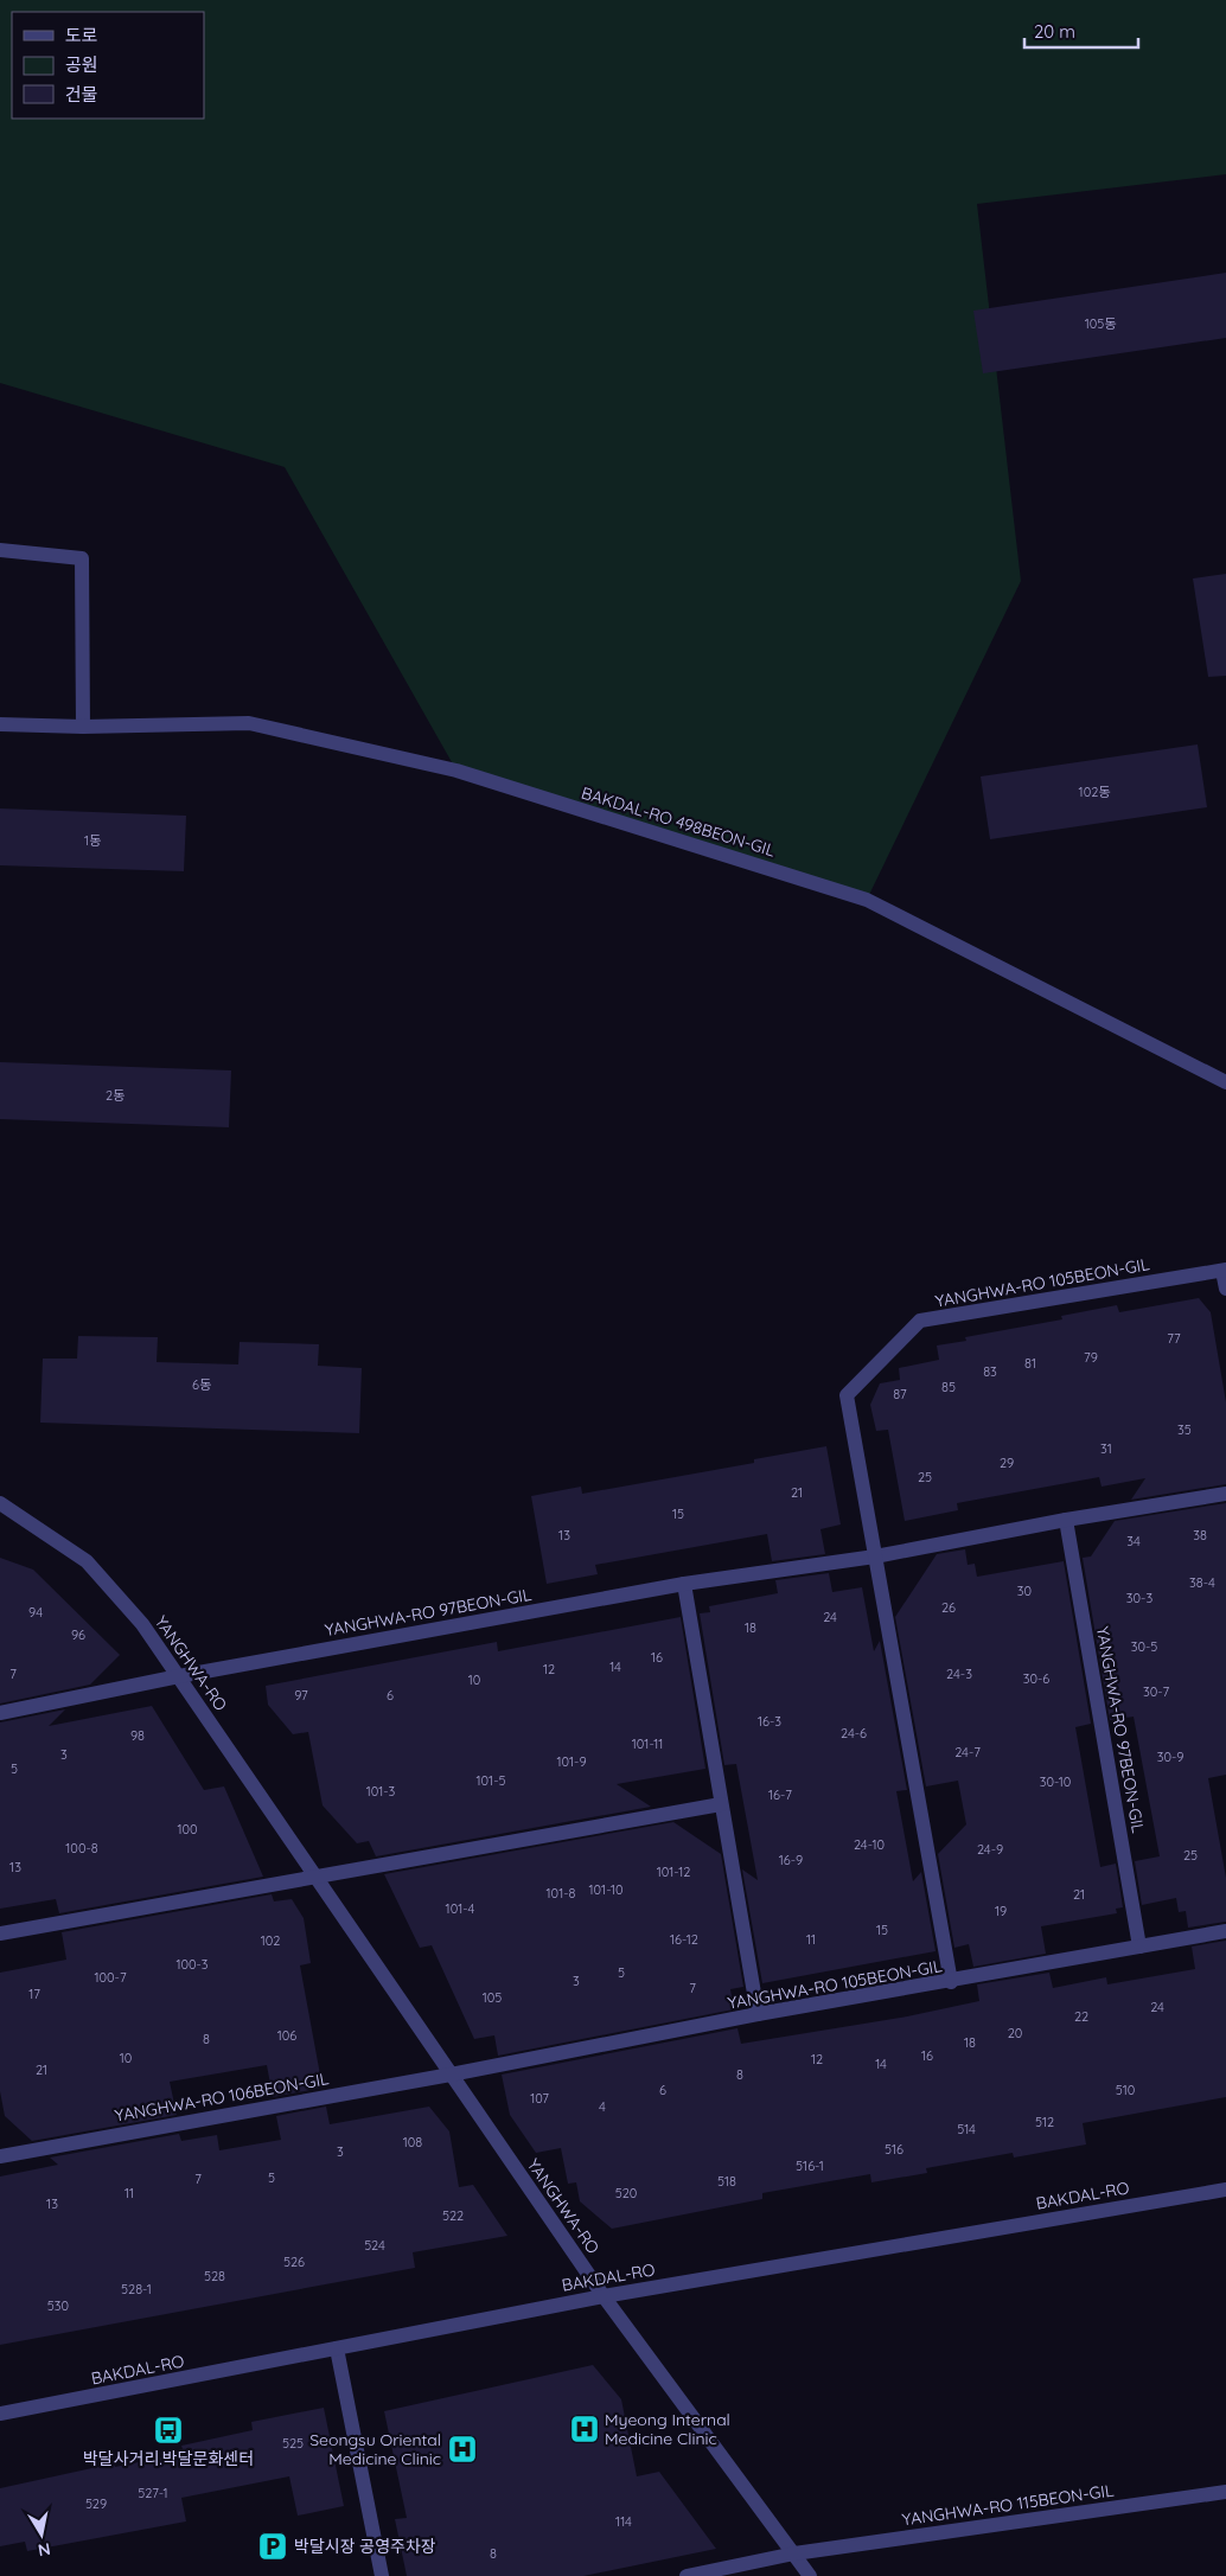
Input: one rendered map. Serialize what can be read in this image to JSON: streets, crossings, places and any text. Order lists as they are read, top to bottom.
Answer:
{
  "streets": {
    "street": [
      "BAKDAL-RO 498BEON-GIL",
      "YANGHWA-RO 105BEON-GIL",
      "YANGHWA-RO 97BEON-GIL",
      "YANGHWA-RO",
      "YANGHWA-RO 106BEON-GIL",
      "BAKDAL-RO",
      "YANGHWA-RO 115BEON-GIL"
    ]
  },
  "crossings": [
    ["YANGHWA-RO 105BEON-GIL", "YANGHWA-RO 97BEON-GIL"],
    ["YANGHWA-RO 105BEON-GIL", "YANGHWA-RO"],
    ["YANGHWA-RO 105BEON-GIL", "YANGHWA-RO 106BEON-GIL"],
    ["YANGHWA-RO 97BEON-GIL", "YANGHWA-RO"],
    ["YANGHWA-RO", "YANGHWA-RO 106BEON-GIL"],
    ["YANGHWA-RO", "BAKDAL-RO"],
    ["YANGHWA-RO", "YANGHWA-RO 115BEON-GIL"]
  ],
  "places": {
    "hospital": ["Myeong Internal Medicine Clinic", "Seongsu Oriental Medicine Clinic"],
    "bus stop": ["박달사거리.박달문화센터"],
    "parking": ["박달시장 공영주차장"]
  },
  "house_numbers": [
    "105동",
    "102동",
    "1동",
    "2동",
    "77",
    "79",
    "81",
    "83",
    "6동",
    "85",
    "87",
    "35",
    "31",
    "29",
    "25",
    "21",
    "15",
    "13",
    "38",
    "34",
    "38-4",
    "30",
    "30-3",
    "26",
    "94",
    "24",
    "18",
    "96",
    "30-5",
    "16",
    "14",
    "12",
    "7",
    "24-3",
    "30-6",
    "10",
    "30-7",
    "97",
    "6",
    "16-3",
    "24-6",
    "98",
    "101-11",
    "24-7",
    "3",
    "30-9",
    "101-9",
    "5",
    "101-5",
    "30-10",
    "101-3",
    "16-7",
    "100",
    "24-10",
    "100-8",
    "24-9",
    "25",
    "16-9",
    "13",
    "101-12",
    "101-10",
    "101-8",
    "21",
    "101-4",
    "19",
    "15",
    "16-12",
    "11",
    "102",
    "100-3",
    "5",
    "100-7",
    "3",
    "7",
    "17",
    "105",
    "24",
    "22",
    "20",
    "106",
    "8",
    "18",
    "16",
    "10",
    "12",
    "14",
    "21",
    "8",
    "6",
    "510",
    "107",
    "4",
    "512",
    "514",
    "108",
    "516",
    "3",
    "516-1",
    "5",
    "7",
    "518",
    "11",
    "520",
    "13",
    "522",
    "524",
    "526",
    "528",
    "528-1",
    "530",
    "525",
    "527-1",
    "529",
    "114",
    "8"
  ],
  "legend": ["도로", "공원", "건물"],
  "scale_bar": "20 m",
  "north": "bottom"
}
